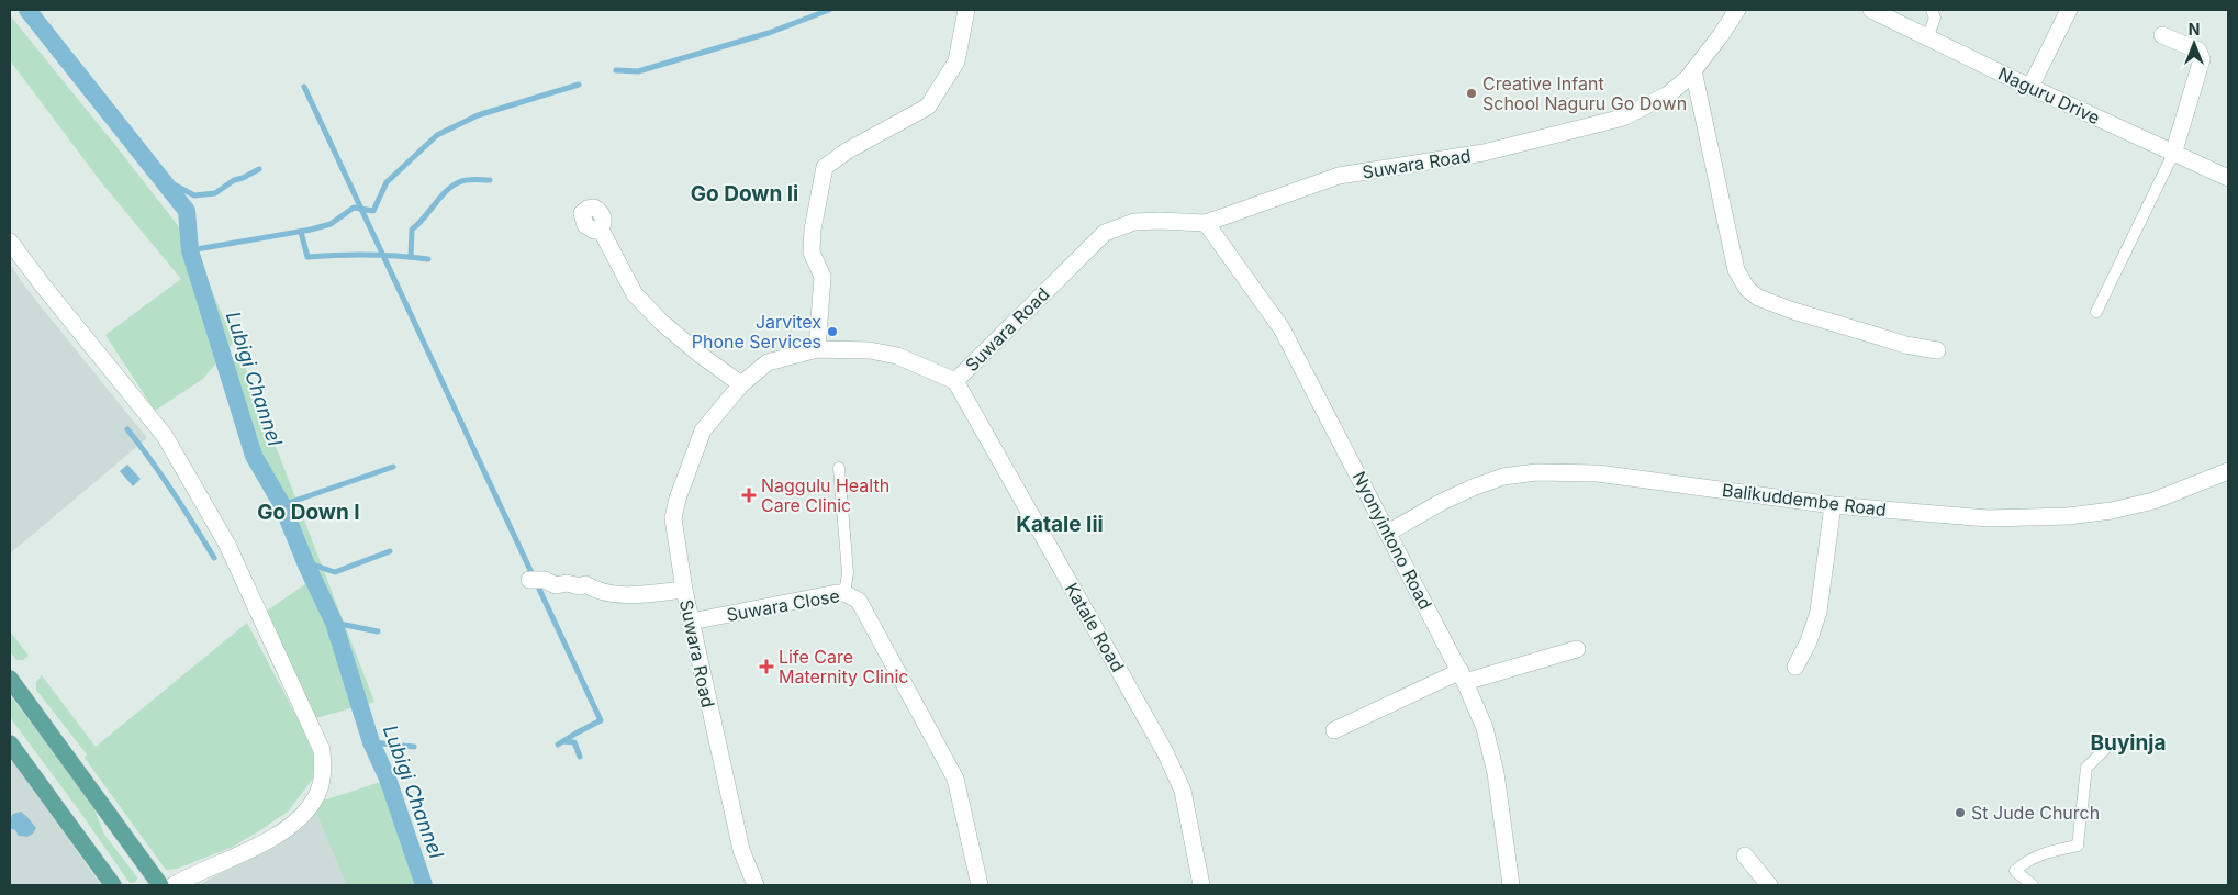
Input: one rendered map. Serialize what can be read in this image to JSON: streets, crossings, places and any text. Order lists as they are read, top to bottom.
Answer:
{
  "streets": {
    "street": [
      "Naguru Drive",
      "Suwara Road",
      "Balikuddembe Road",
      "Nyonyintono Road",
      "Suwara Close",
      "Katale Road"
    ]
  },
  "crossings": [
    ["Suwara Road", "Nyonyintono Road"],
    ["Suwara Road", "Suwara Close"],
    ["Suwara Road", "Katale Road"],
    ["Balikuddembe Road", "Nyonyintono Road"]
  ],
  "districts": [
    "Go Down Ii",
    "Go Down I",
    "Katale Iii",
    "Buyinja"
  ],
  "water": ["Lubigi Channel"],
  "places": {
    "other": ["Creative Infant School Naguru Go Down", "Jarvitex Phone Services", "St Jude Church"],
    "health": ["Naggulu Health Care Clinic", "Life Care Maternity Clinic"]
  },
  "north": "top"
}
